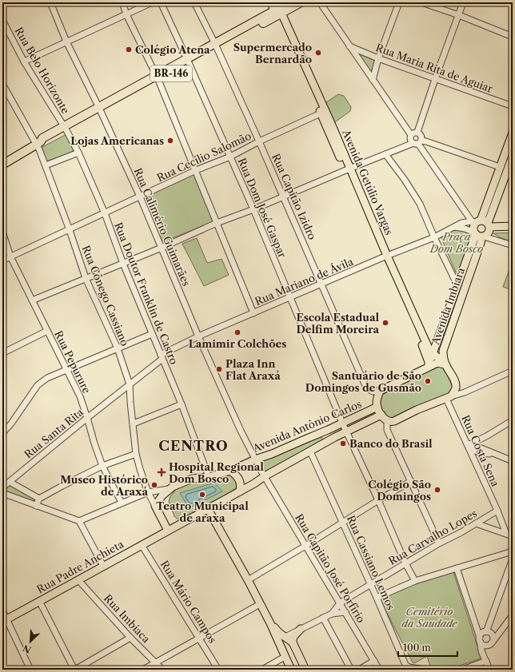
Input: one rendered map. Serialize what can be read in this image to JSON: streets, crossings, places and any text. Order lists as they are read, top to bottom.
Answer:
{
  "streets": {
    "highway": ["BR-146"],
    "main road": [
      "Avenida Getúlio Vargas",
      "Avenida Imbiara",
      "Avenida Antônio Carlos",
      "Rua Padre Anchieta"
    ],
    "street": [
      "Rua Maria Rita de Aguiar",
      "Rua Belo Horizonte",
      "Rua Cecílio Salomão",
      "Rua Capitão Izidro",
      "Rua Dom José Gaspar",
      "Rua Calimério Guimarães",
      "Rua Mariano de Ávila",
      "Rua Doutor Franklin de Castro",
      "Rua Cônego Cassiano",
      "Rua Pepurure",
      "Rua Santa Rita",
      "Rua Costa Sena",
      "Rua Carvalho Lopes",
      "Rua Cassiano Lemos",
      "Rua Capitão José Porfírio",
      "Rua Mário Campos",
      "Rua Imbiaca"
    ]
  },
  "crossings": [
    ["Rua Belo Horizonte", "BR-146"],
    ["Rua Belo Horizonte", "Rua Doutor Franklin de Castro"],
    ["BR-146", "Avenida Getúlio Vargas"],
    ["BR-146", "Rua Capitão Izidro"],
    ["BR-146", "Rua Dom José Gaspar"],
    ["BR-146", "Rua Calimério Guimarães"],
    ["BR-146", "Rua Doutor Franklin de Castro"],
    ["BR-146", "Rua Cônego Cassiano"],
    ["Rua Cecílio Salomão", "Avenida Getúlio Vargas"],
    ["Rua Cecílio Salomão", "Rua Capitão Izidro"],
    ["Rua Cecílio Salomão", "Rua Dom José Gaspar"],
    ["Rua Cecílio Salomão", "Rua Calimério Guimarães"],
    ["Rua Cecílio Salomão", "Rua Doutor Franklin de Castro"],
    ["Rua Cecílio Salomão", "Rua Cônego Cassiano"],
    ["Rua Cecílio Salomão", "Rua Pepurure"],
    ["Avenida Getúlio Vargas", "Rua Mariano de Ávila"],
    ["Avenida Getúlio Vargas", "Avenida Imbiara"],
    ["Rua Capitão Izidro", "Rua Mariano de Ávila"],
    ["Rua Dom José Gaspar", "Rua Mariano de Ávila"],
    ["Rua Dom José Gaspar", "Avenida Antônio Carlos"],
    ["Rua Dom José Gaspar", "Rua Carvalho Lopes"],
    ["Rua Calimério Guimarães", "Rua Mariano de Ávila"],
    ["Rua Calimério Guimarães", "Avenida Antônio Carlos"],
    ["Rua Calimério Guimarães", "Rua Capitão José Porfírio"],
    ["Rua Mariano de Ávila", "Rua Doutor Franklin de Castro"],
    ["Rua Mariano de Ávila", "Avenida Imbiara"],
    ["Rua Mariano de Ávila", "Rua Santa Rita"],
    ["Rua Doutor Franklin de Castro", "Avenida Antônio Carlos"],
    ["Rua Doutor Franklin de Castro", "Rua Santa Rita"],
    ["Rua Cônego Cassiano", "Rua Santa Rita"],
    ["Rua Pepurure", "Rua Santa Rita"],
    ["Avenida Antônio Carlos", "Rua Cassiano Lemos"],
    ["Avenida Antônio Carlos", "Rua Padre Anchieta"],
    ["Avenida Antônio Carlos", "Rua Capitão José Porfírio"],
    ["Rua Costa Sena", "Rua Carvalho Lopes"],
    ["Rua Carvalho Lopes", "Rua Cassiano Lemos"],
    ["Rua Carvalho Lopes", "Rua Capitão José Porfírio"],
    ["Rua Padre Anchieta", "Rua Mário Campos"],
    ["Rua Padre Anchieta", "Rua Imbiaca"]
  ],
  "districts": ["CENTRO"],
  "parks": ["Praça Dom Bosco", "Cemitério da Saudade"],
  "places": {
    "other": [
      "Colégio Atena",
      "Supermercado Bernardão",
      "Lojas Americanas",
      "Escola Estadual Delfim Moreira",
      "Lamimir Colchões",
      "Plaza Inn Flat Araxá",
      "Santuário de São Domingos de Gusmão",
      "Banco do Brasil",
      "Museo Histórico de Araxá",
      "Colégio São Domingos",
      "Teatro Municipal de araxa"
    ],
    "health": ["Hospital Regional Dom Bosco"]
  },
  "scale_bar": "100 m",
  "north": "bottom left"
}
